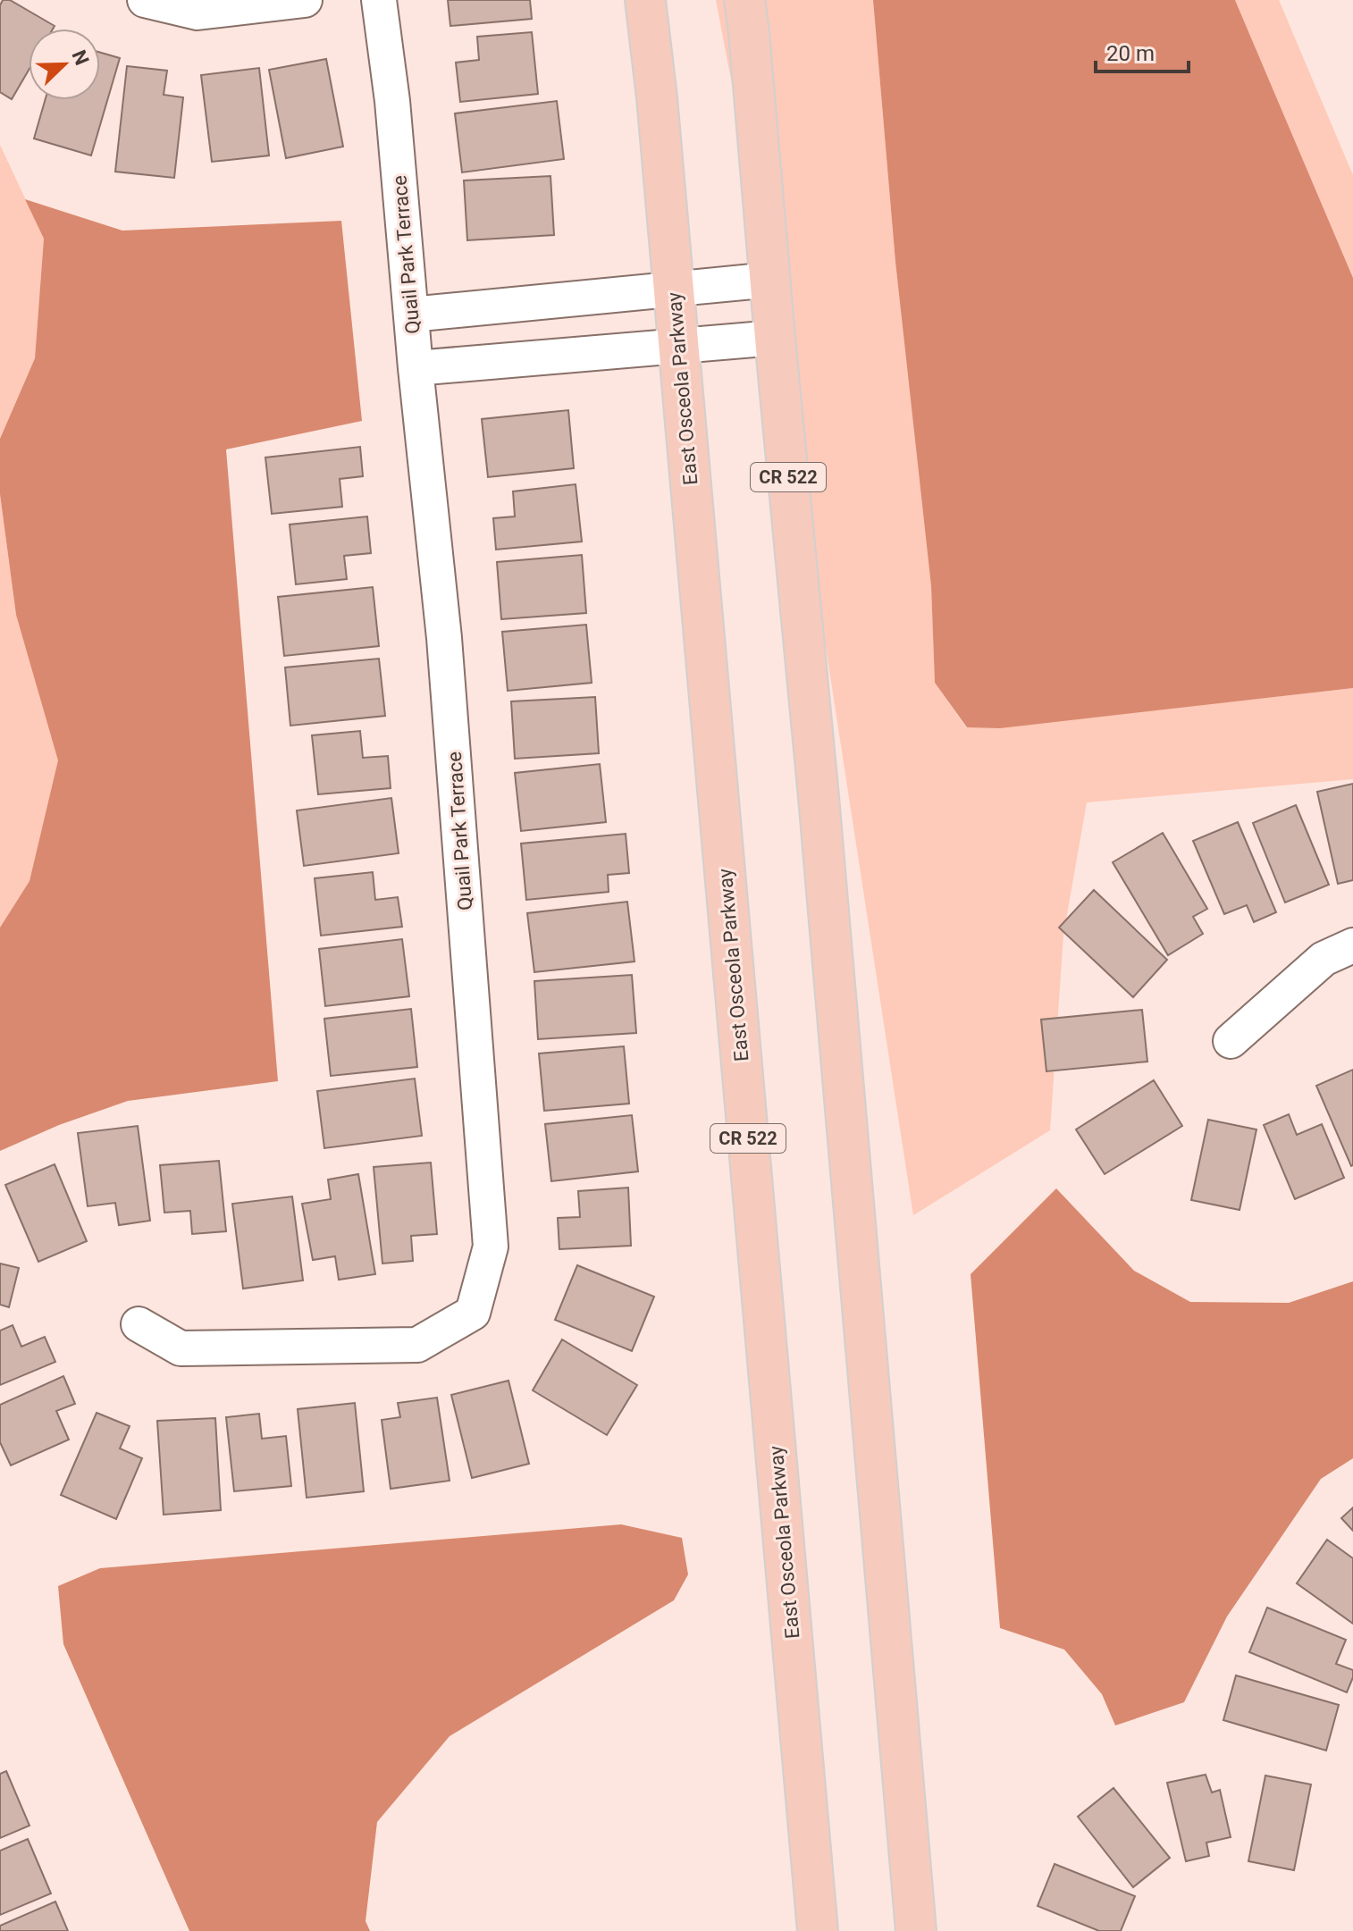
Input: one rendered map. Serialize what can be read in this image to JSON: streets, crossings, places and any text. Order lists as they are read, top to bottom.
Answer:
{
  "streets": {
    "main road": ["East Osceola Parkway", "CR 522"],
    "street": ["Quail Park Terrace"]
  },
  "scale_bar": "20 m",
  "north": "top right"
}
